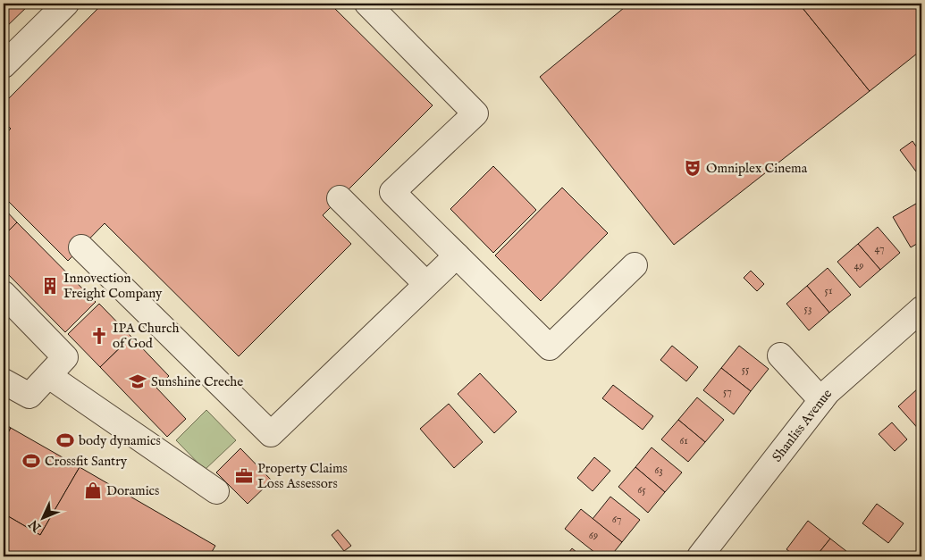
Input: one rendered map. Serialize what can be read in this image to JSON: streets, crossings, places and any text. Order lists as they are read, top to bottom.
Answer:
{
  "streets": {
    "street": ["Shanliss Avenue"]
  },
  "places": {
    "theatre": ["Omniplex Cinema"],
    "building": ["Innovection Freight Company"],
    "church": ["IPA Church of God"],
    "school or university": ["Sunshine Creche"],
    "sports": ["body dynamics", "Crossfit Santry"],
    "office": ["Property Claims Loss Assessors"],
    "shop": ["Doramics"]
  },
  "house_numbers": [
    "47",
    "49",
    "51",
    "53",
    "55",
    "57",
    "61",
    "63",
    "65",
    "67",
    "69"
  ],
  "north": "bottom left"
}
